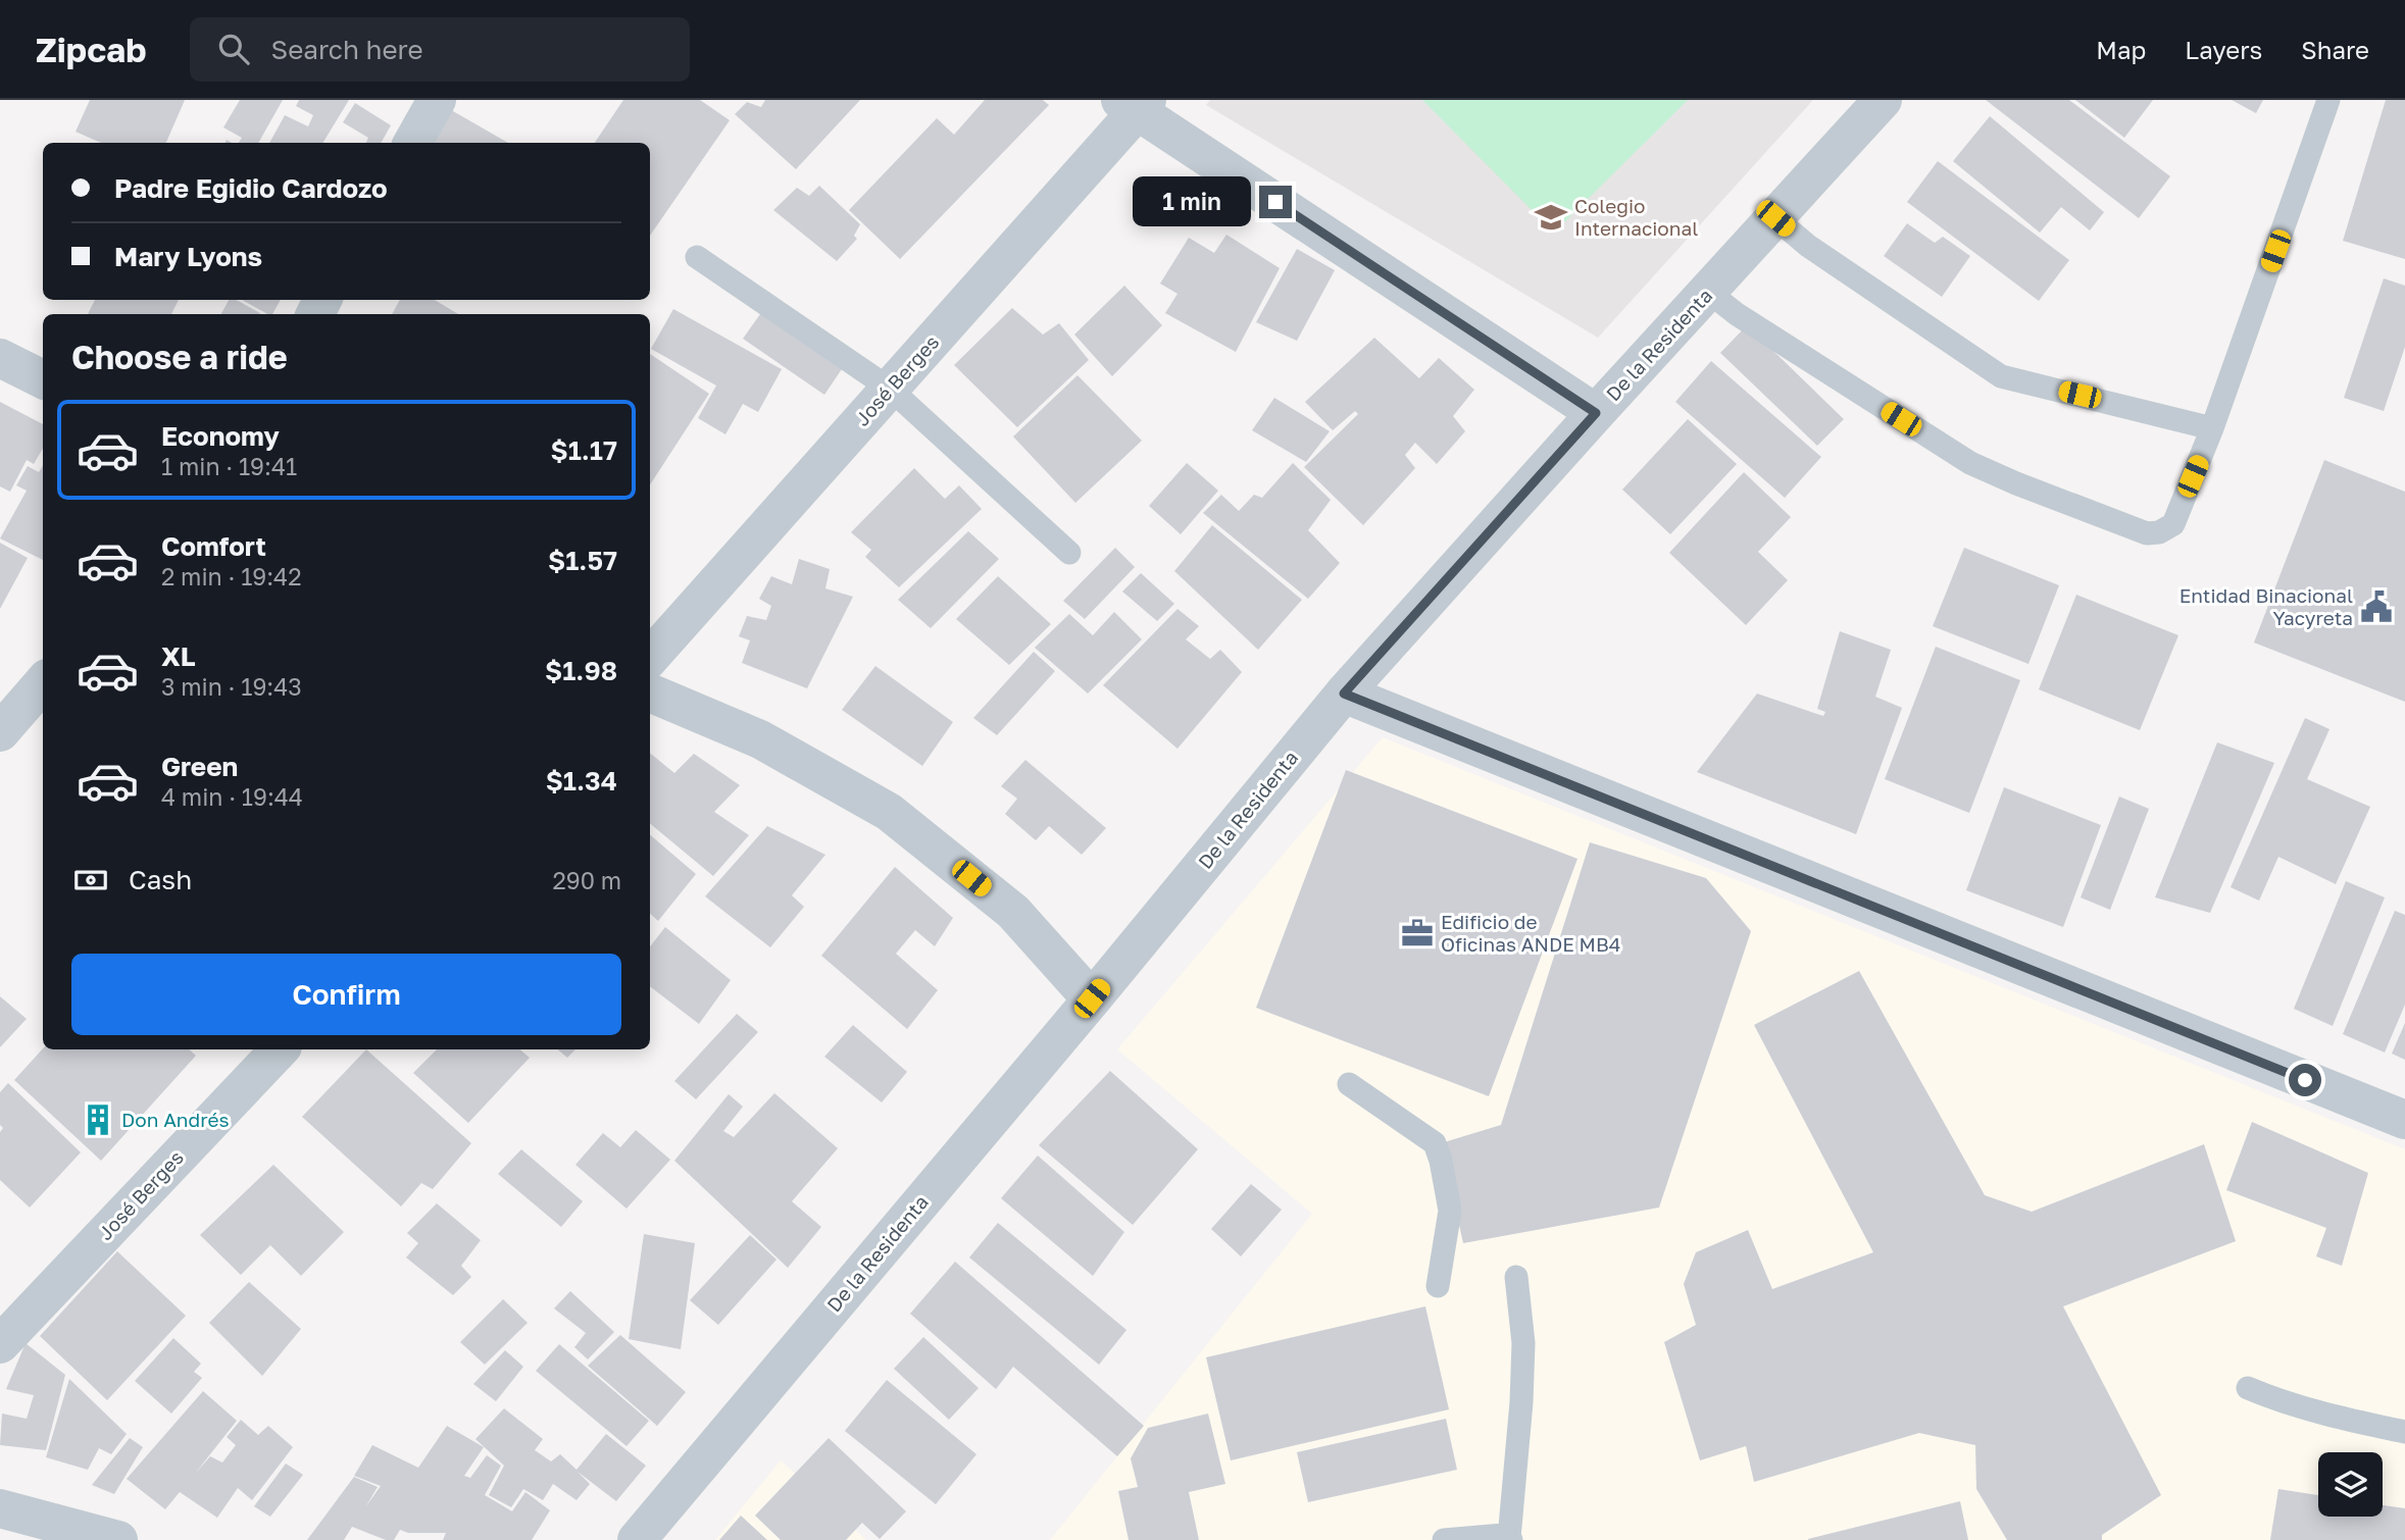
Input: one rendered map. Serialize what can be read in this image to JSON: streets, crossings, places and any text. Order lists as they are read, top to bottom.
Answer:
{
  "streets": {
    "street": ["De la Residenta", "José Berges"]
  },
  "places": {
    "school or university": ["Colegio Internacional"],
    "public building": ["Entidad Binacional Yacyreta"],
    "office": ["Edificio de Oficinas ANDE MB4"],
    "building": ["Don Andrés"]
  },
  "page": {
    "header": "Zipcab",
    "search": "Search here",
    "nav": ["Map", "Layers", "Share"],
    "banner": ["Padre Egidio Cardozo", "Mary Lyons"],
    "bubble": "1 min",
    "heading": "Choose a ride",
    "list": [
      {
        "name": "Economy",
        "note": "1 min · 19:41",
        "value": "$1.17"
      },
      {
        "name": "Comfort",
        "note": "2 min · 19:42",
        "value": "$1.57"
      },
      {
        "name": "XL",
        "note": "3 min · 19:43",
        "value": "$1.98"
      },
      {
        "name": "Green",
        "note": "4 min · 19:44",
        "value": "$1.34"
      }
    ],
    "pay": ["Cash", "290 m"],
    "buttons": "Confirm"
  }
}
